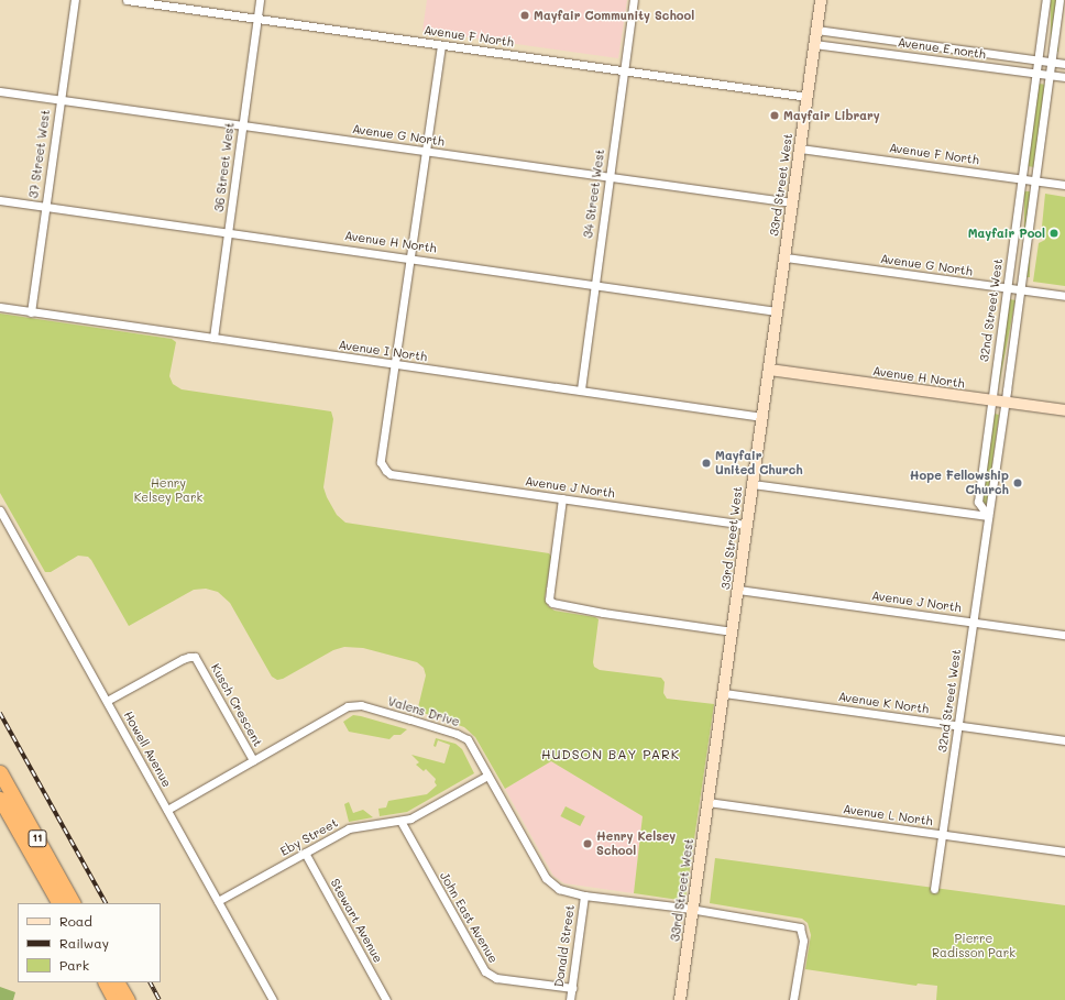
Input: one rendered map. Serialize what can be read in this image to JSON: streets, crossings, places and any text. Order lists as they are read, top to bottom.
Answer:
{
  "streets": {
    "highway": ["11"],
    "main road": ["33rd Street West", "Avenue H North"],
    "street": [
      "Avenue F North",
      "Avenue E north",
      "Avenue G North",
      "37 Street West",
      "36 Street West",
      "34 Street West",
      "32nd Street West",
      "Avenue I North",
      "Avenue J North",
      "Avenue K North",
      "Kusch Crescent",
      "Valens Drive",
      "Howell Avenue",
      "Avenue L North",
      "Eby Street",
      "John East Avenue",
      "Stewart Avenue",
      "Donald Street"
    ]
  },
  "crossings": [
    ["Avenue F North", "36 Street West"],
    ["Avenue F North", "33rd Street West"],
    ["Avenue F North", "34 Street West"],
    ["Avenue F North", "32nd Street West"],
    ["Avenue E north", "33rd Street West"],
    ["Avenue E north", "32nd Street West"],
    ["Avenue G North", "37 Street West"],
    ["Avenue G North", "36 Street West"],
    ["Avenue G North", "33rd Street West"],
    ["Avenue G North", "34 Street West"],
    ["Avenue G North", "32nd Street West"],
    ["37 Street West", "Avenue H North"],
    ["37 Street West", "Avenue I North"],
    ["36 Street West", "Avenue H North"],
    ["36 Street West", "Avenue I North"],
    ["33rd Street West", "Avenue H North"],
    ["33rd Street West", "Avenue I North"],
    ["33rd Street West", "Avenue J North"],
    ["33rd Street West", "Avenue K North"],
    ["33rd Street West", "Valens Drive"],
    ["33rd Street West", "Avenue L North"],
    ["34 Street West", "Avenue H North"],
    ["34 Street West", "Avenue I North"],
    ["Avenue H North", "32nd Street West"],
    ["32nd Street West", "Avenue J North"],
    ["32nd Street West", "Avenue K North"],
    ["32nd Street West", "Avenue L North"],
    ["Avenue I North", "Avenue J North"],
    ["Kusch Crescent", "Valens Drive"],
    ["Kusch Crescent", "Howell Avenue"],
    ["Valens Drive", "Howell Avenue"],
    ["Valens Drive", "Eby Street"],
    ["Valens Drive", "Donald Street"],
    ["Howell Avenue", "Eby Street"],
    ["Eby Street", "John East Avenue"],
    ["Eby Street", "Stewart Avenue"],
    ["John East Avenue", "Donald Street"]
  ],
  "districts": ["HUDSON BAY PARK"],
  "parks": ["Henry Kelsey Park", "Pierre Radisson Park"],
  "places": [
    "Mayfair Community School",
    "Mayfair Library",
    "Mayfair Pool",
    "Mayfair United Church",
    "Hope Fellowship Church",
    "Henry Kelsey School"
  ],
  "legend": ["Road", "Railway", "Park"]
}
